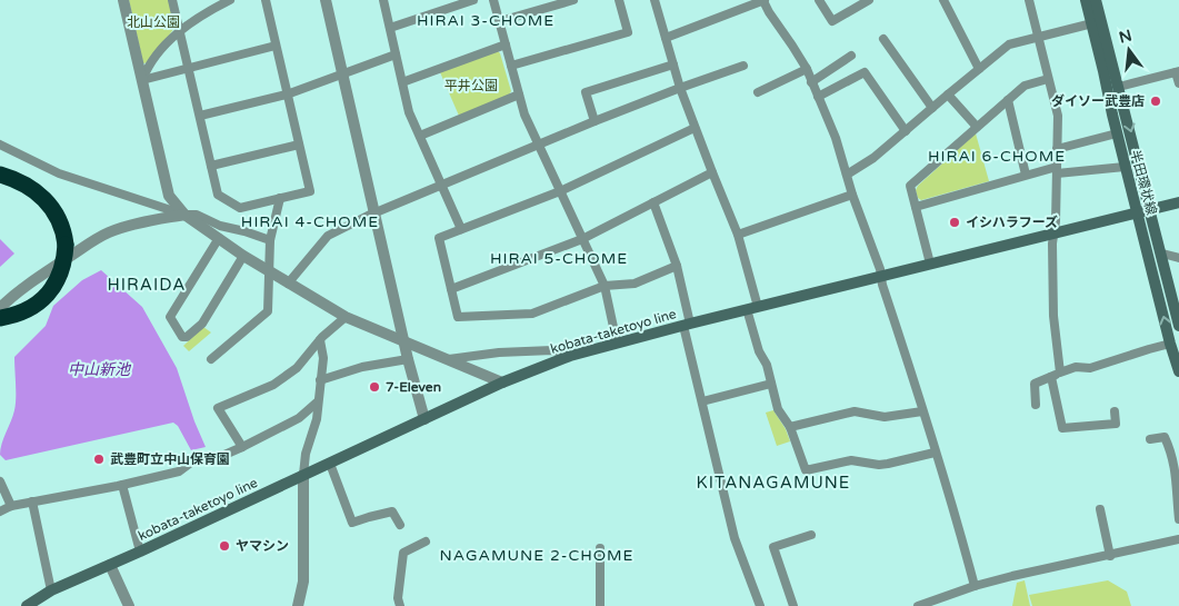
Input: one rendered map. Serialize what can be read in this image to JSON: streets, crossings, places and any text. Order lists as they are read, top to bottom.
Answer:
{
  "streets": {
    "main road": ["半田環状線", "kobata-taketoyo line"]
  },
  "crossings": [
    ["半田環状線", "kobata-taketoyo line"]
  ],
  "districts": [
    "HIRAI 3-CHOME",
    "HIRAI 6-CHOME",
    "HIRAI 4-CHOME",
    "HIRAI 5-CHOME",
    "HIRAIDA",
    "KITANAGAMUNE",
    "NAGAMUNE 2-CHOME"
  ],
  "water": ["中山新池"],
  "parks": ["北山公園", "平井公園"],
  "places": [
    "ダイソー武豊店",
    "イシハラフーズ",
    "7-Eleven",
    "武豊町立中山保育園",
    "ヤマシン"
  ],
  "north": "top"
}
